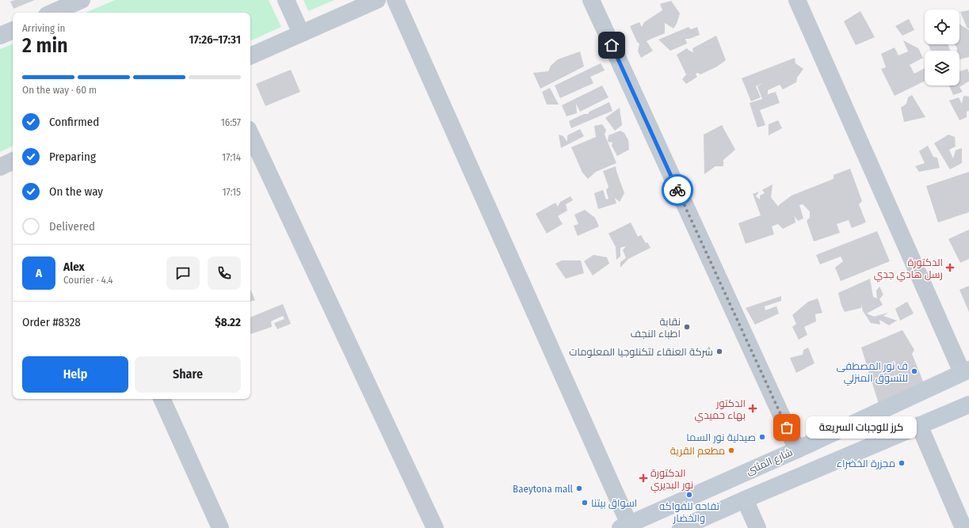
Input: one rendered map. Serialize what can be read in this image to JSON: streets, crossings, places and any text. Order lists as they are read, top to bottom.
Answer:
{
  "streets": {
    "main road": ["شارع المثنى"]
  },
  "places": {
    "health": ["الدكتورة رسل هادي جدي", "الدكتور بهاء حميدي", "الدكتورة نور البديري"],
    "other": [
      "نقابة اطباء النجف",
      "شركة العنقاء لتكنلوجيا المعلومات",
      "ف نور المصطفى للتسوق المنزلي",
      "كرز للوجبات السريعة",
      "صيدلية نور السما",
      "مطعم القرية",
      "مجزرة الخضراء",
      "Baeytona mall",
      "تفاحه للفواكه والخضار",
      "اسواق بيتنا"
    ]
  },
  "page": {
    "heading": ["2 min", "Arriving in", "17:26–17:31"],
    "panel": [
      "Alex",
      "Courier · 4.4",
      "Order #8328",
      "$8.22"
    ],
    "bar": "On the way · 60 m",
    "list": [
      ["Confirmed", "16:57"],
      ["Preparing", "17:14"],
      ["On the way", "17:15"],
      "Delivered"
    ],
    "round": "A",
    "buttons": ["Help", "Share"],
    "bubble": "كرز للوجبات السريعة"
  }
}
